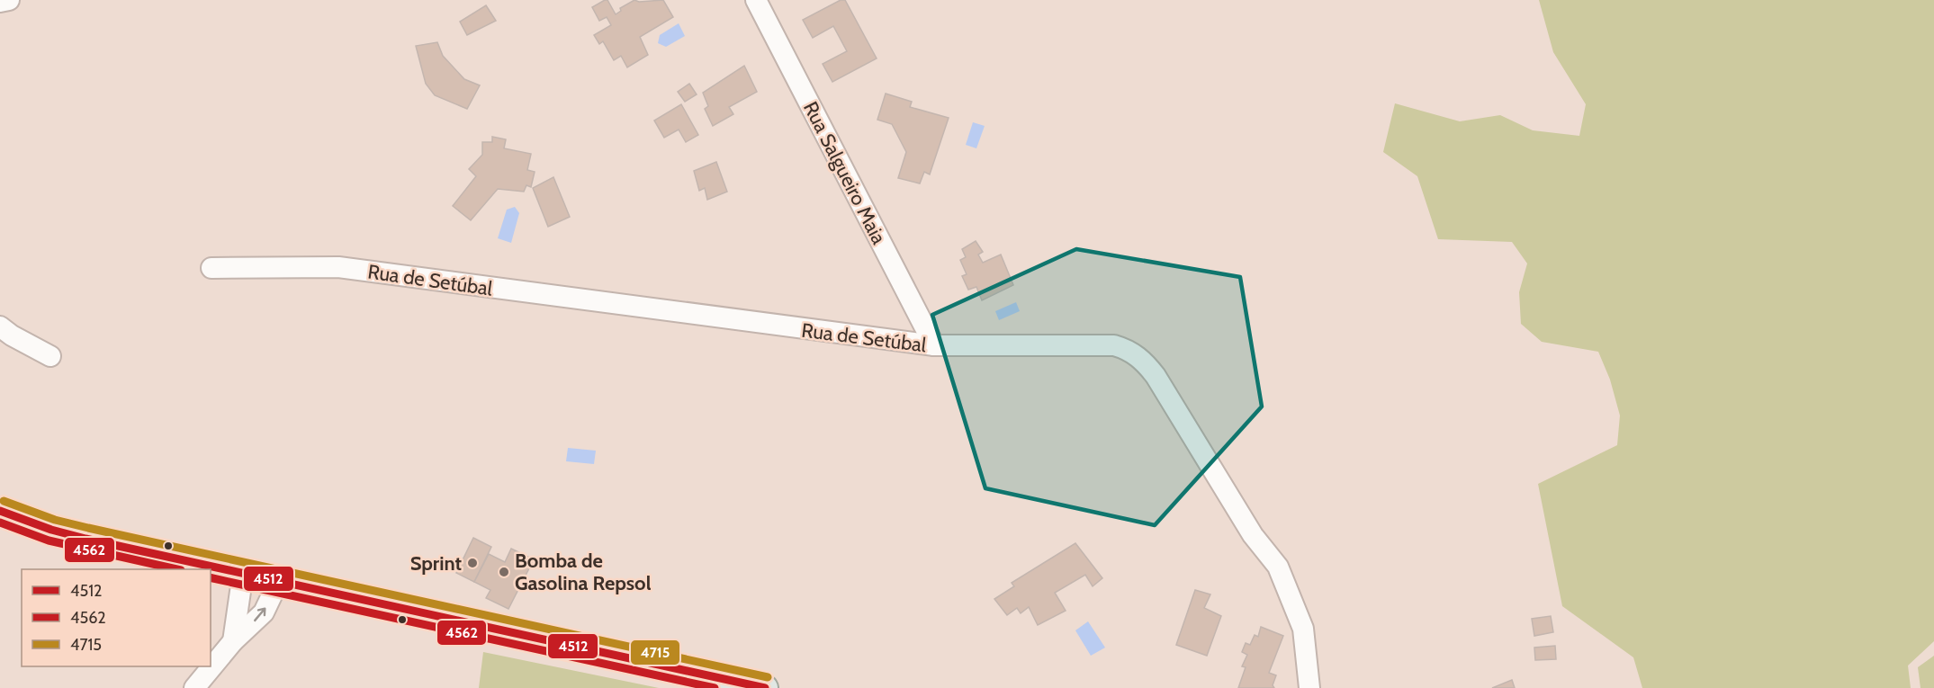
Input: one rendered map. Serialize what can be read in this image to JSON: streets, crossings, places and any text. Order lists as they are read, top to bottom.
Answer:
{
  "streets": {
    "street": ["Rua Salgueiro Maia", "Rua de Setúbal"]
  },
  "crossings": [
    ["Rua Salgueiro Maia", "Rua de Setúbal"]
  ],
  "places": ["Sprint", "Bomba de Gasolina Repsol"],
  "lines": ["transit line 4715", "transit line 4512", "transit line 4562"],
  "legend": ["4512", "4562", "4715"]
}
